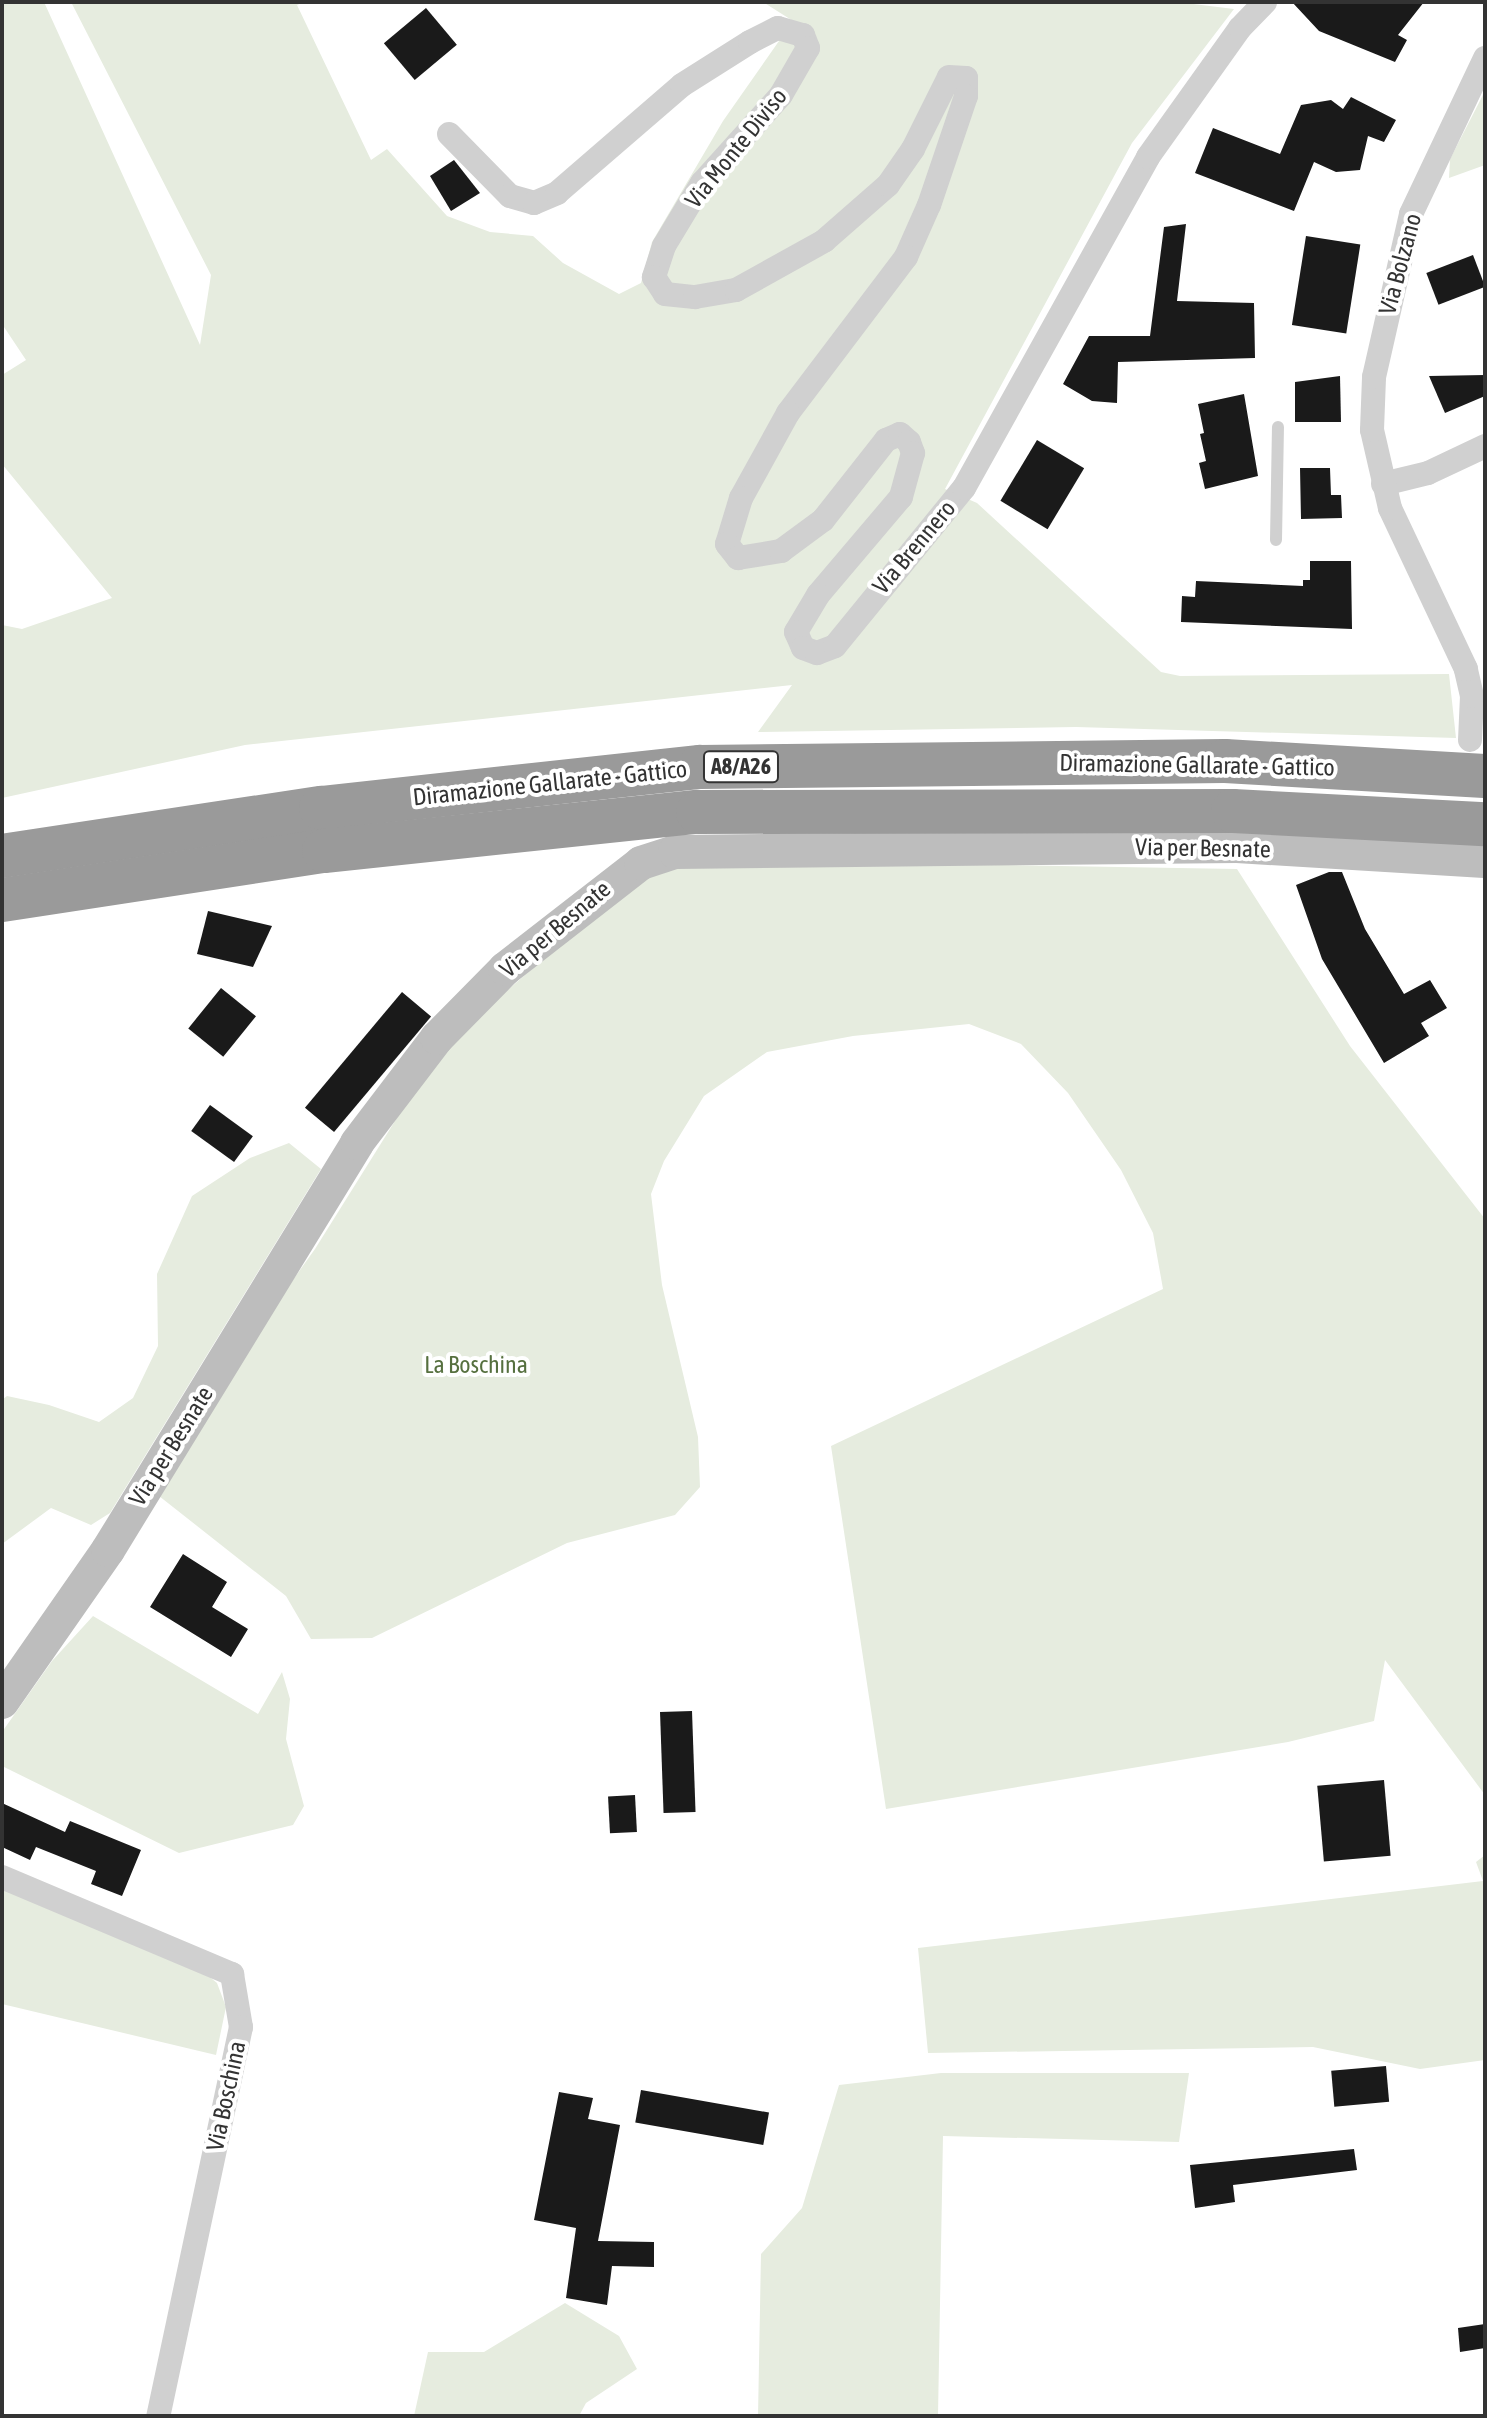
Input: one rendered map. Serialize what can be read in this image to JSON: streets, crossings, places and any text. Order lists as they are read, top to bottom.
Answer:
{
  "streets": {
    "highway": ["Diramazione Gallarate - Gattico", "A8/A26"],
    "street": [
      "Via Monte Diviso",
      "Via Bolzano",
      "Via Brennero",
      "Via per Besnate",
      "Via Boschina"
    ]
  },
  "crossings": [
    ["Via Monte Diviso", "Via Brennero"],
    ["Via Bolzano", "Diramazione Gallarate - Gattico"],
    ["Diramazione Gallarate - Gattico", "Via per Besnate"]
  ],
  "parks": ["La Boschina"]
}
